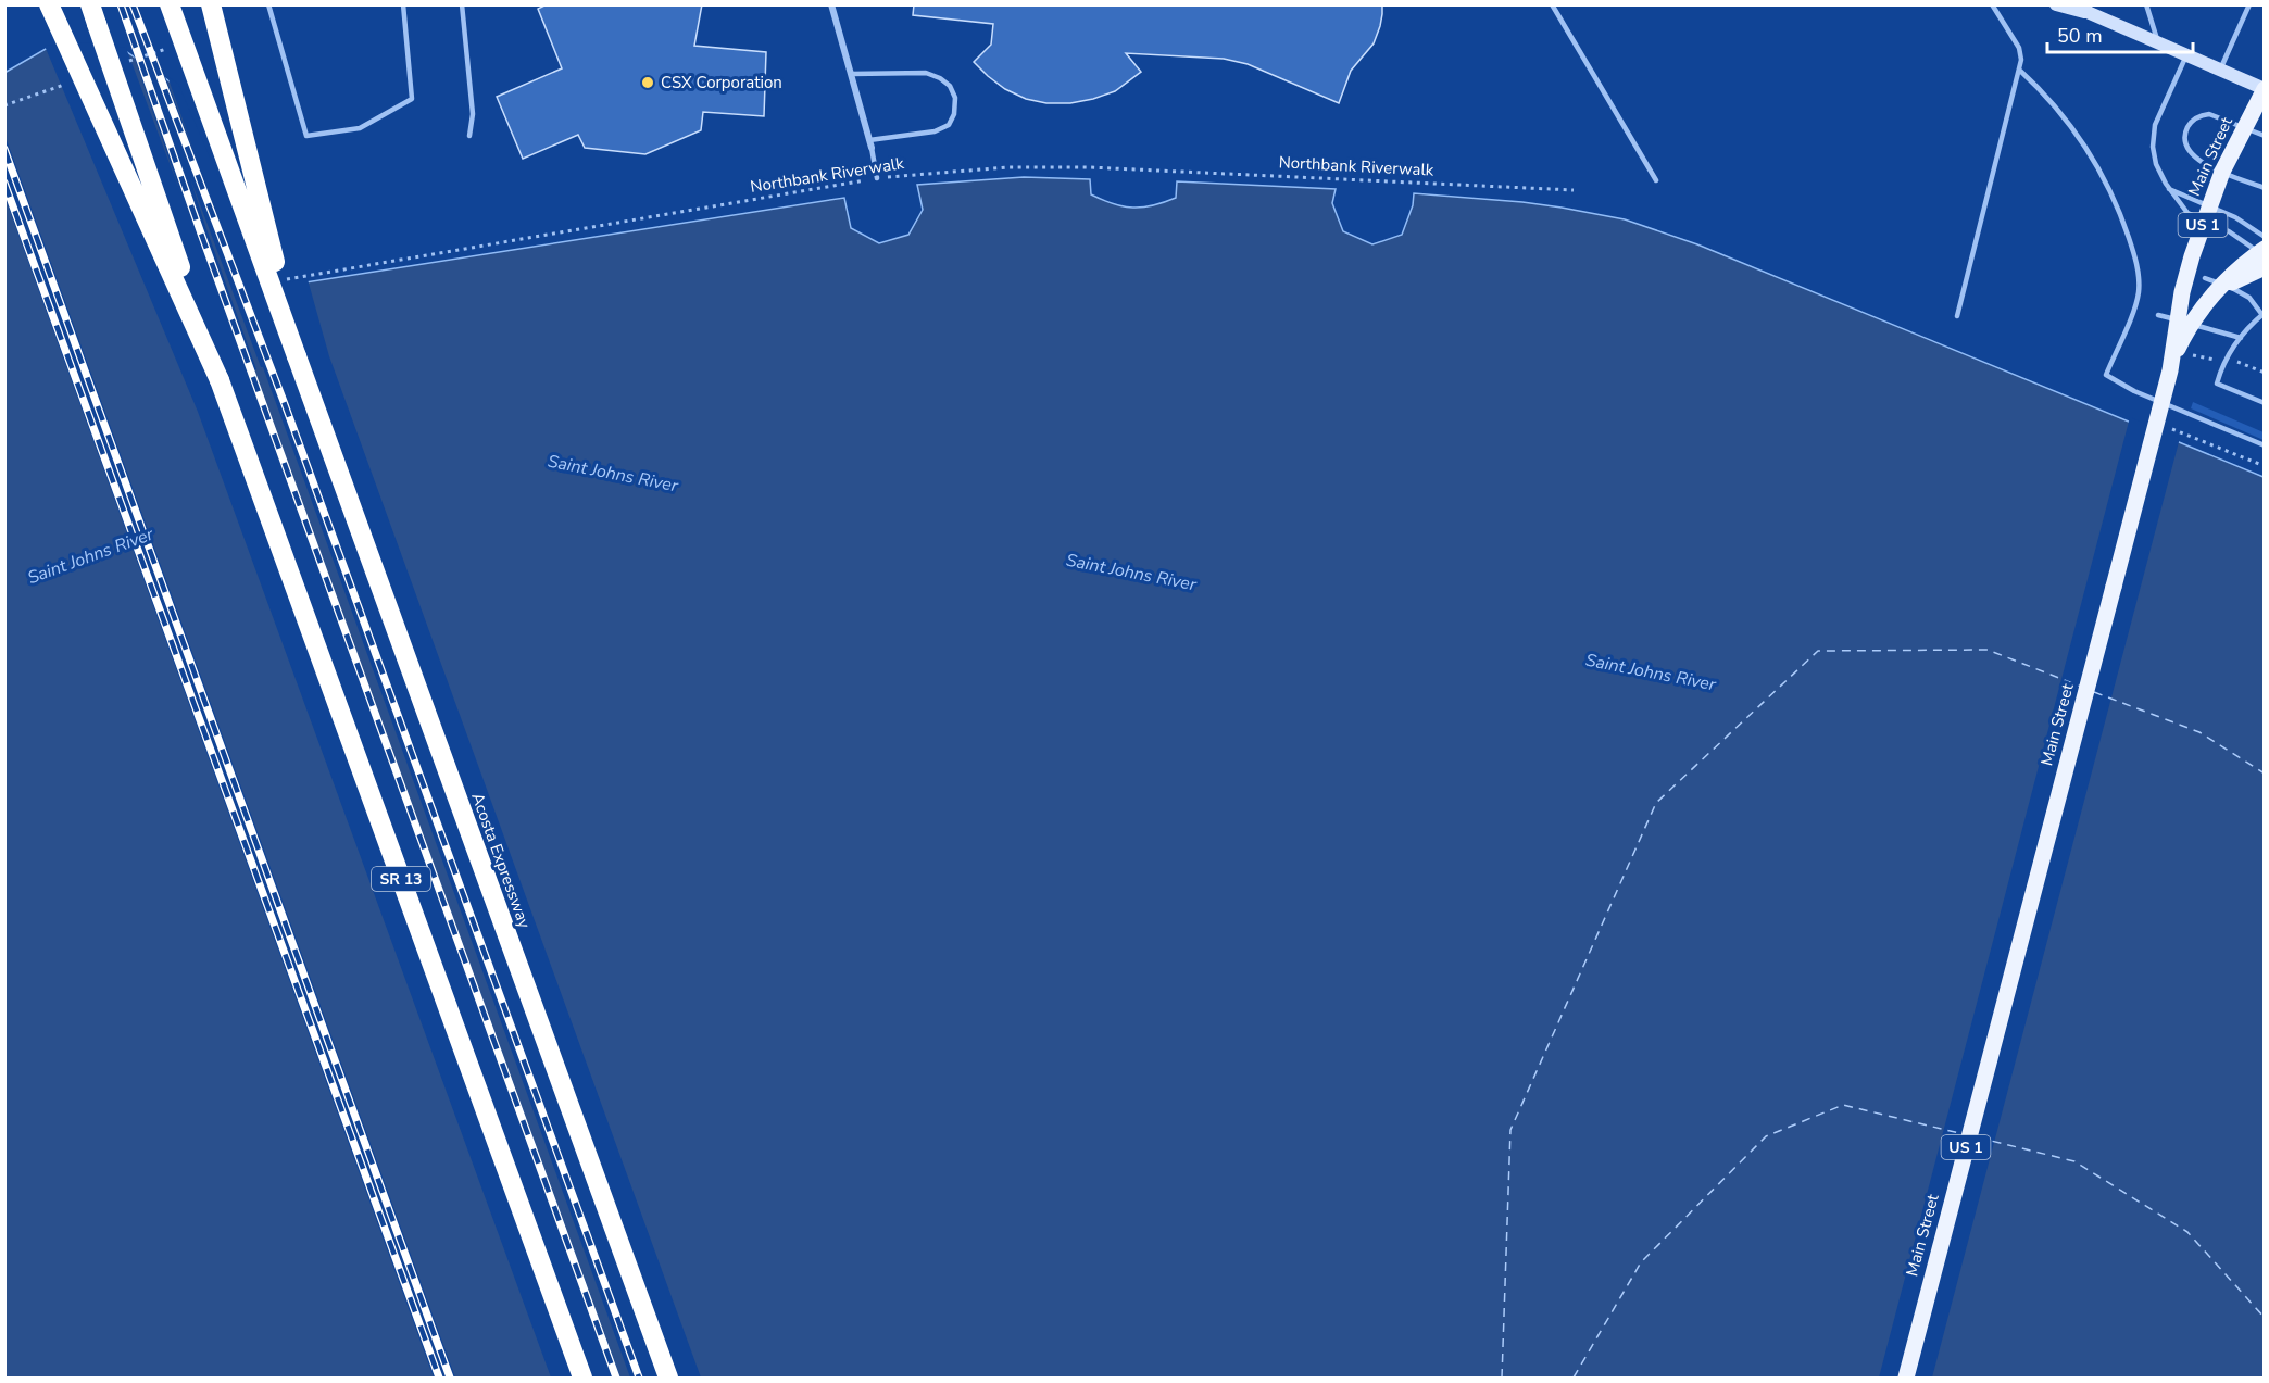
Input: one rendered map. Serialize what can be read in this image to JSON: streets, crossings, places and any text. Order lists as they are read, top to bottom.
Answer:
{
  "streets": {
    "highway": ["Acosta Expressway", "SR 13"],
    "main road": ["Main Street", "US 1"],
    "path": ["Northbank Riverwalk"]
  },
  "crossings": [
    ["Main Street", "US 1"]
  ],
  "water": ["Saint Johns River"],
  "places": ["CSX Corporation"],
  "scale_bar": "50 m"
}
